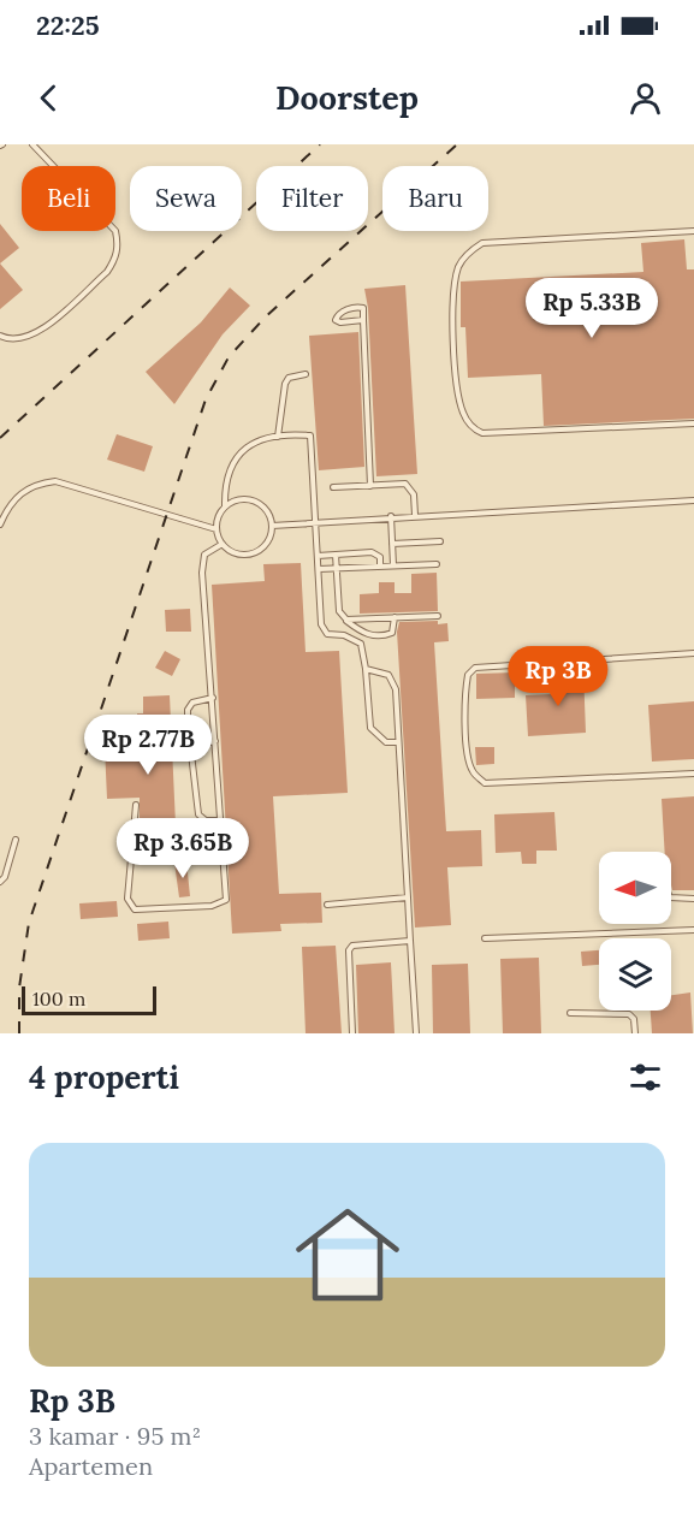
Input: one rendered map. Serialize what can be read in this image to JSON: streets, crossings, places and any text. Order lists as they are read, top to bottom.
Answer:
{
  "scale_bar": "100 m",
  "north": "left",
  "page": {
    "status": "22:25",
    "header": "Doorstep",
    "chip": [
      "Beli",
      "Sewa",
      "Filter",
      "Baru"
    ],
    "price": [
      "Rp 5.33B",
      "Rp 3B",
      "Rp 2.77B",
      "Rp 3.65B"
    ],
    "scale": "100 m",
    "heading": "4 properti",
    "list": [
      {
        "name": "Rp 3B",
        "note": "3 kamar · 95 m² · Apartemen"
      }
    ]
  }
}
